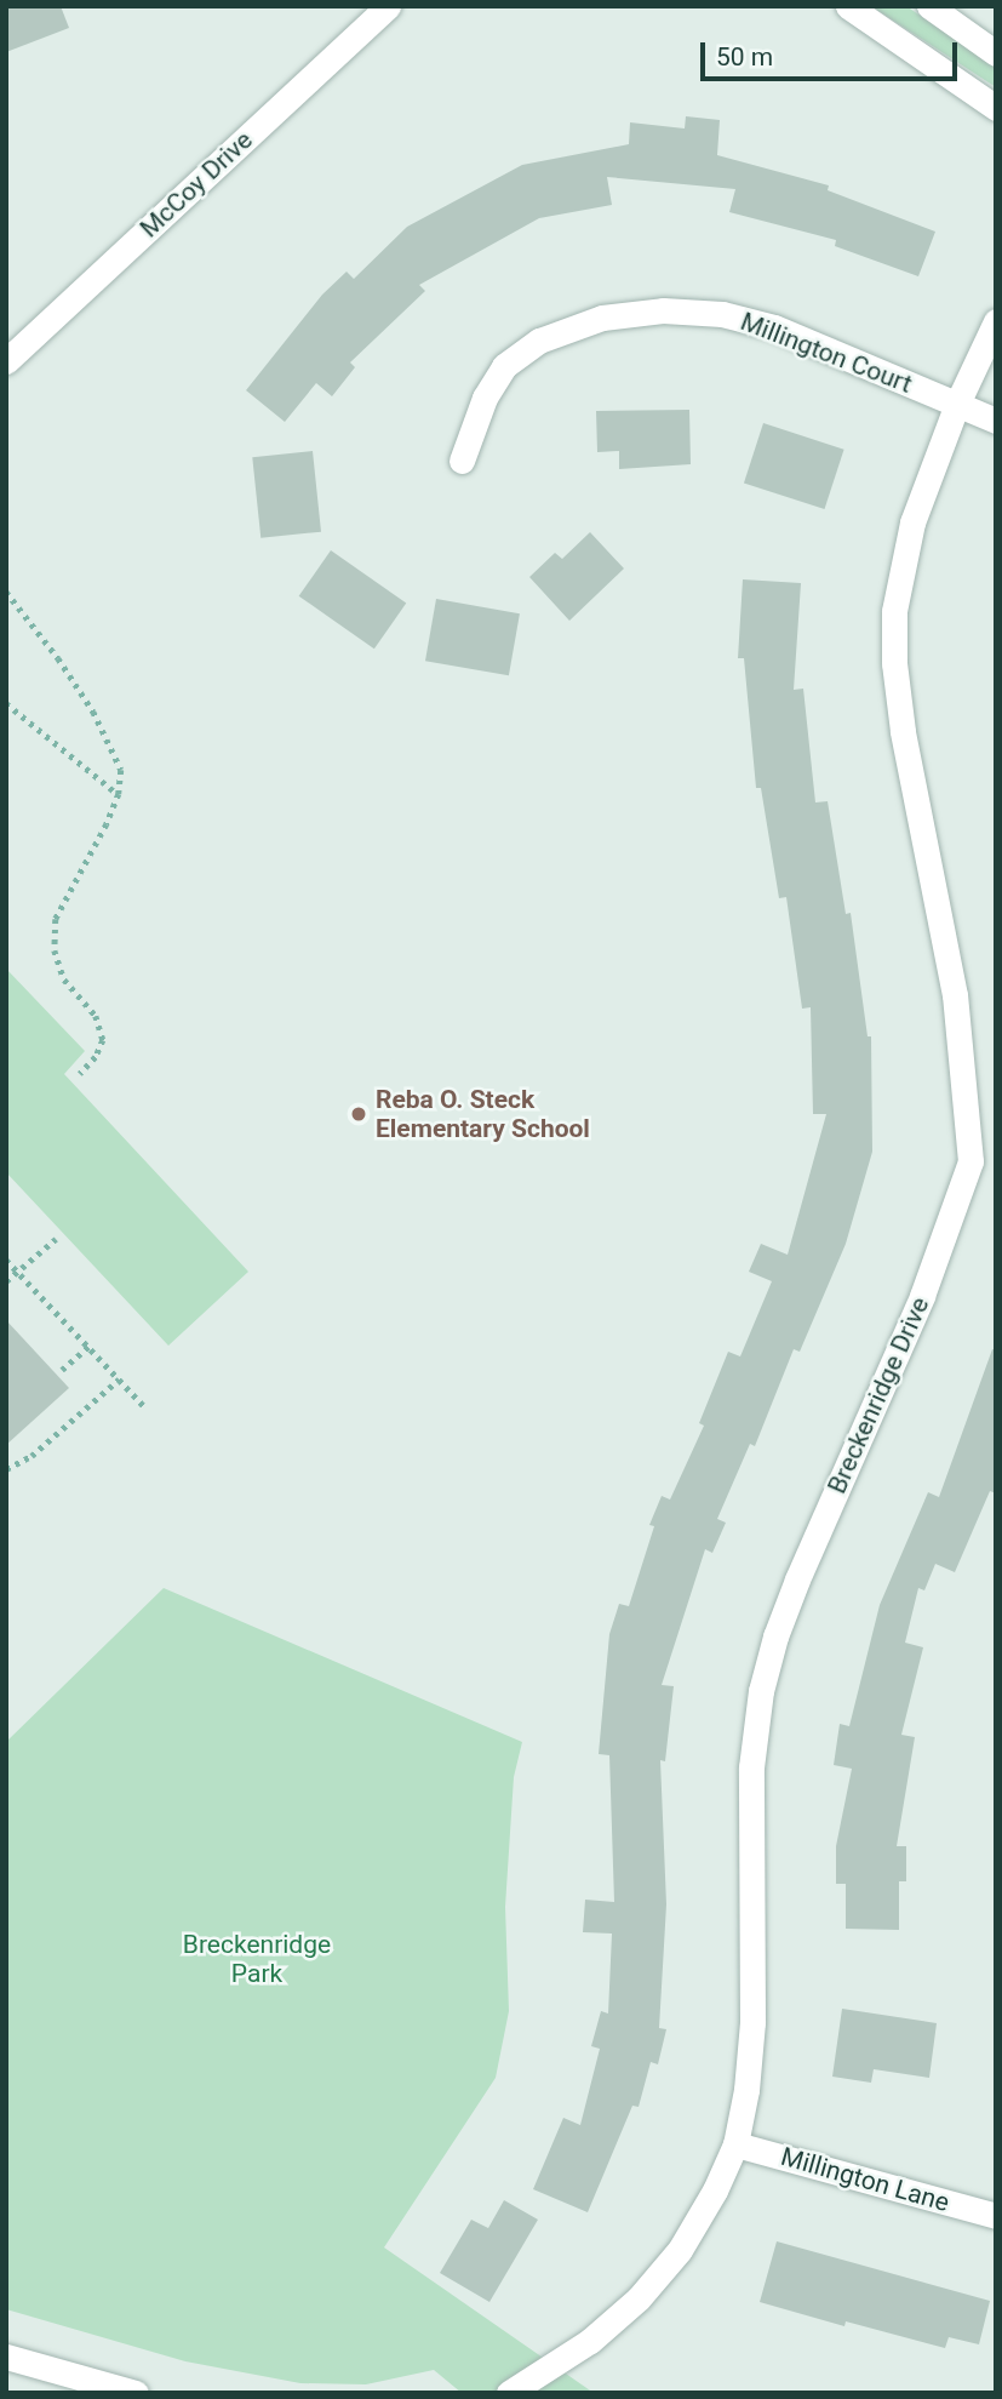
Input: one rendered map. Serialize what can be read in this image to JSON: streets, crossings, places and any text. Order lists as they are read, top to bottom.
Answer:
{
  "streets": {
    "street": [
      "McCoy Drive",
      "Millington Court",
      "Breckenridge Drive",
      "Millington Lane"
    ]
  },
  "crossings": [
    ["Millington Court", "Breckenridge Drive"],
    ["Breckenridge Drive", "Millington Lane"]
  ],
  "parks": ["Breckenridge Park"],
  "places": ["Reba O. Steck Elementary School"],
  "scale_bar": "50 m"
}
